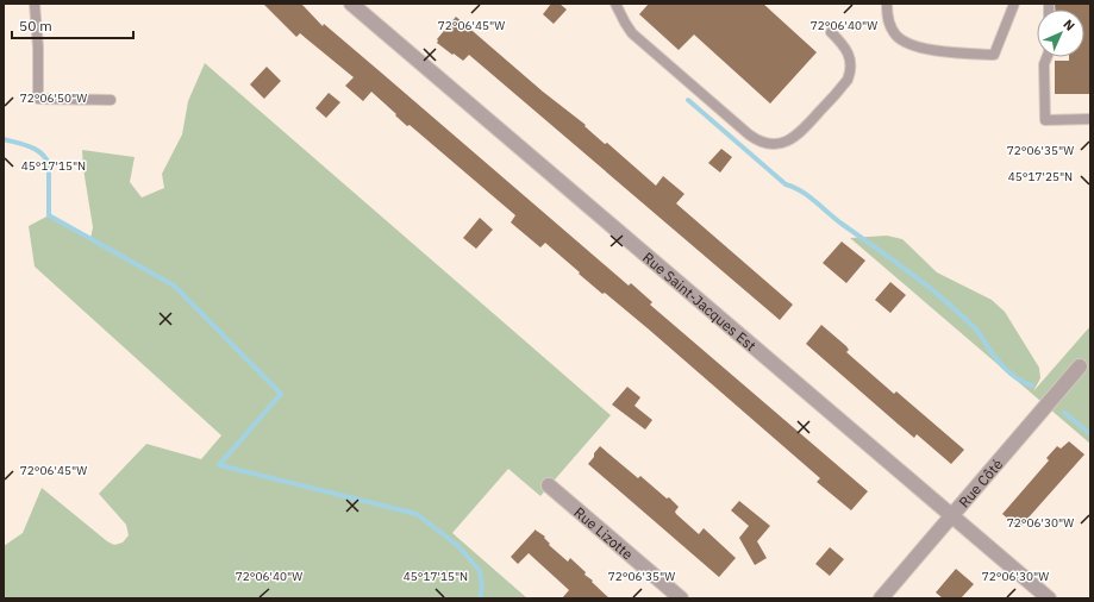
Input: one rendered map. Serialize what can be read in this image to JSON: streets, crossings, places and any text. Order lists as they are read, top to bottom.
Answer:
{
  "streets": {
    "street": ["Rue Saint-Jacques Est", "Rue Côté", "Rue Lizotte"]
  },
  "crossings": [
    ["Rue Saint-Jacques Est", "Rue Côté"]
  ],
  "scale_bar": "50 m",
  "north": "top right",
  "coordinates": [
    "72°06'45\"W",
    "72°06'40\"W",
    "72°06'50\"W",
    "72°06'35\"W",
    "45°17'15\"N",
    "45°17'25\"N",
    "72°06'30\"W"
  ]
}
